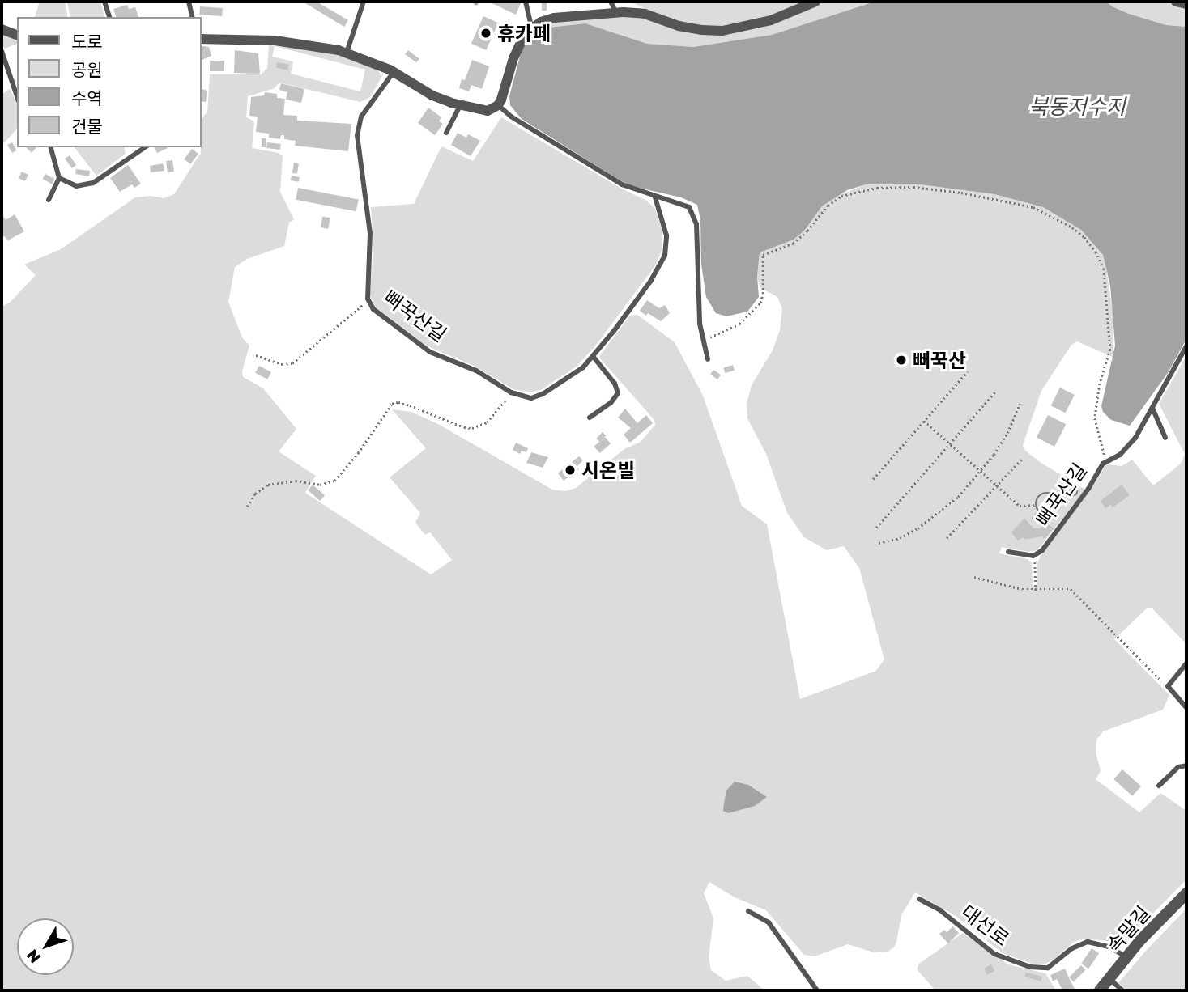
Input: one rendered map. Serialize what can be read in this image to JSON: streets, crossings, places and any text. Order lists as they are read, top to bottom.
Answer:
{
  "streets": {
    "street": ["속말길"],
    "lane": ["뻐꾹산길", "대선로"]
  },
  "crossings": [
    ["대선로", "속말길"]
  ],
  "water": ["북동저수지"],
  "places": ["휴카페", "뻐꾹산", "시온빌"],
  "legend": [
    "도로",
    "공원",
    "수역",
    "건물"
  ],
  "north": "bottom left"
}
